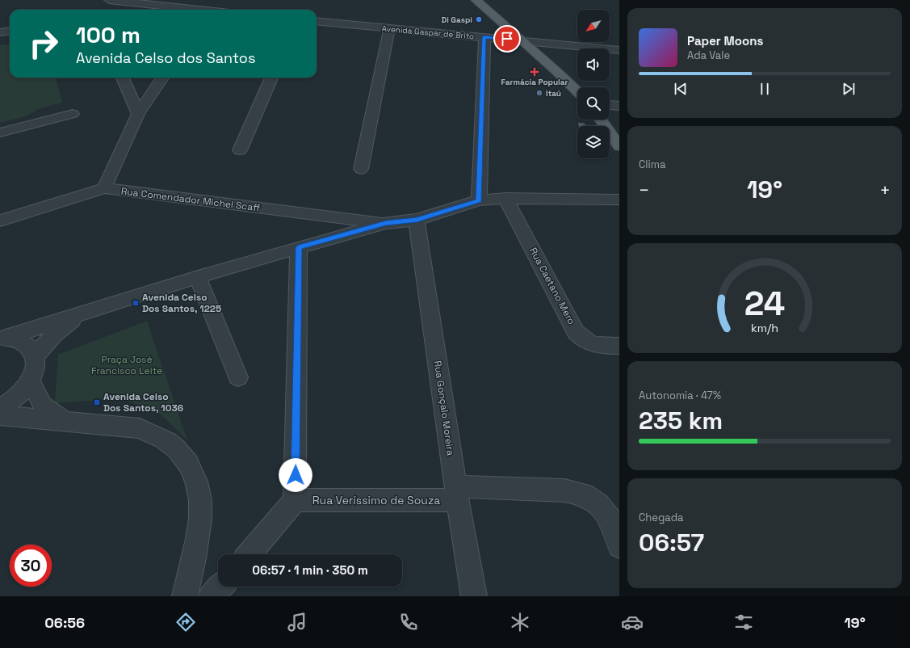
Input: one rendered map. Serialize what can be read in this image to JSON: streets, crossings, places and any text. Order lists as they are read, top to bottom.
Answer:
{
  "streets": {
    "street": [
      "Avenida Gaspar de Brito",
      "Rua Comendador Michel Scaff",
      "Rua Caetano Mero",
      "Rua Gonçalo Moreira",
      "Rua Veríssimo de Souza"
    ]
  },
  "crossings": [
    ["Rua Gonçalo Moreira", "Rua Veríssimo de Souza"]
  ],
  "parks": ["Praça José Francisco Leite"],
  "places": {
    "other": ["Di Gaspi", "Itaú"],
    "health": ["Farmácia Popular"],
    "transit": ["Avenida Celso Dos Santos, 1225", "Avenida Celso Dos Santos, 1036"]
  },
  "north": "bottom left",
  "page": {
    "turn": ["100 m", "Avenida Celso dos Santos"],
    "song": ["Paper Moons", "Ada Vale"],
    "tile": [
      "Clima",
      ["Autonomia · 47%", "235 km"],
      ["Chegada", "06:57"]
    ],
    "heat": ["−", "19°", "+"],
    "limit": "30",
    "trip": "06:57 · 1 min · 350 m",
    "tabs": ["06:56", "19°"],
    "gauge": ["24", "km/h"]
  }
}
